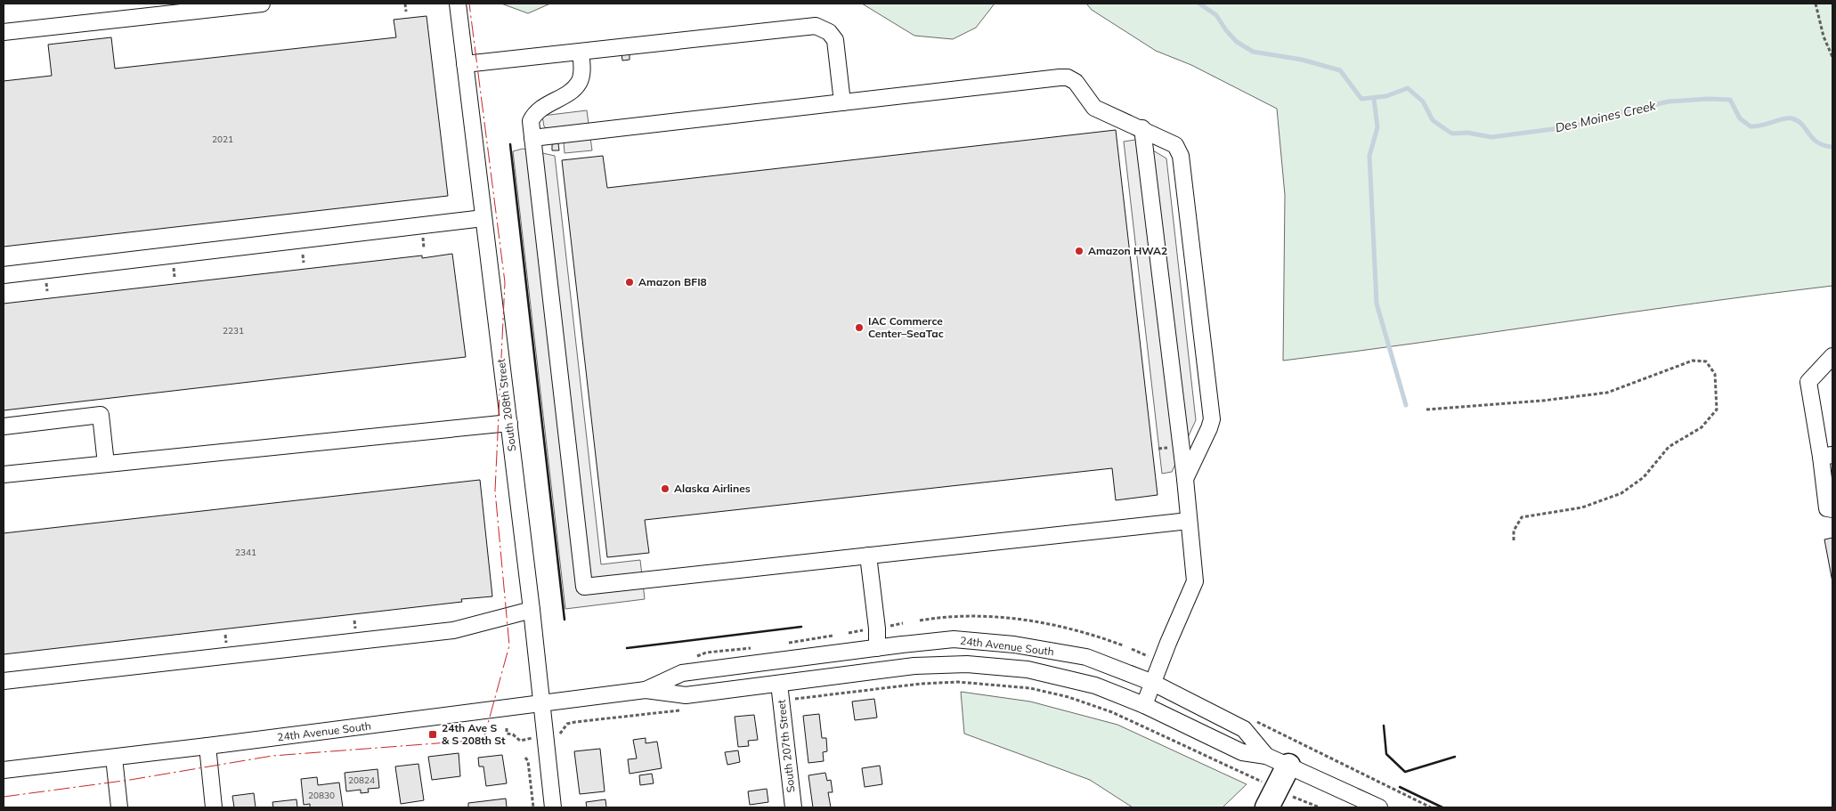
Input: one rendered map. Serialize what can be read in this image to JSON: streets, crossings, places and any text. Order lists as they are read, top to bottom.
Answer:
{
  "streets": {
    "street": ["South 208th Street", "24th Avenue South", "South 207th Street"]
  },
  "crossings": [
    ["South 208th Street", "24th Avenue South"],
    ["24th Avenue South", "South 207th Street"]
  ],
  "water": ["Des Moines Creek"],
  "places": {
    "other": [
      "Amazon HWA2",
      "Amazon BFI8",
      "IAC Commerce Center–SeaTac",
      "Alaska Airlines"
    ],
    "transit": ["24th Ave S & S 208th St"]
  },
  "house_numbers": [
    "2021",
    "2231",
    "2341",
    "20824",
    "20830"
  ]
}
